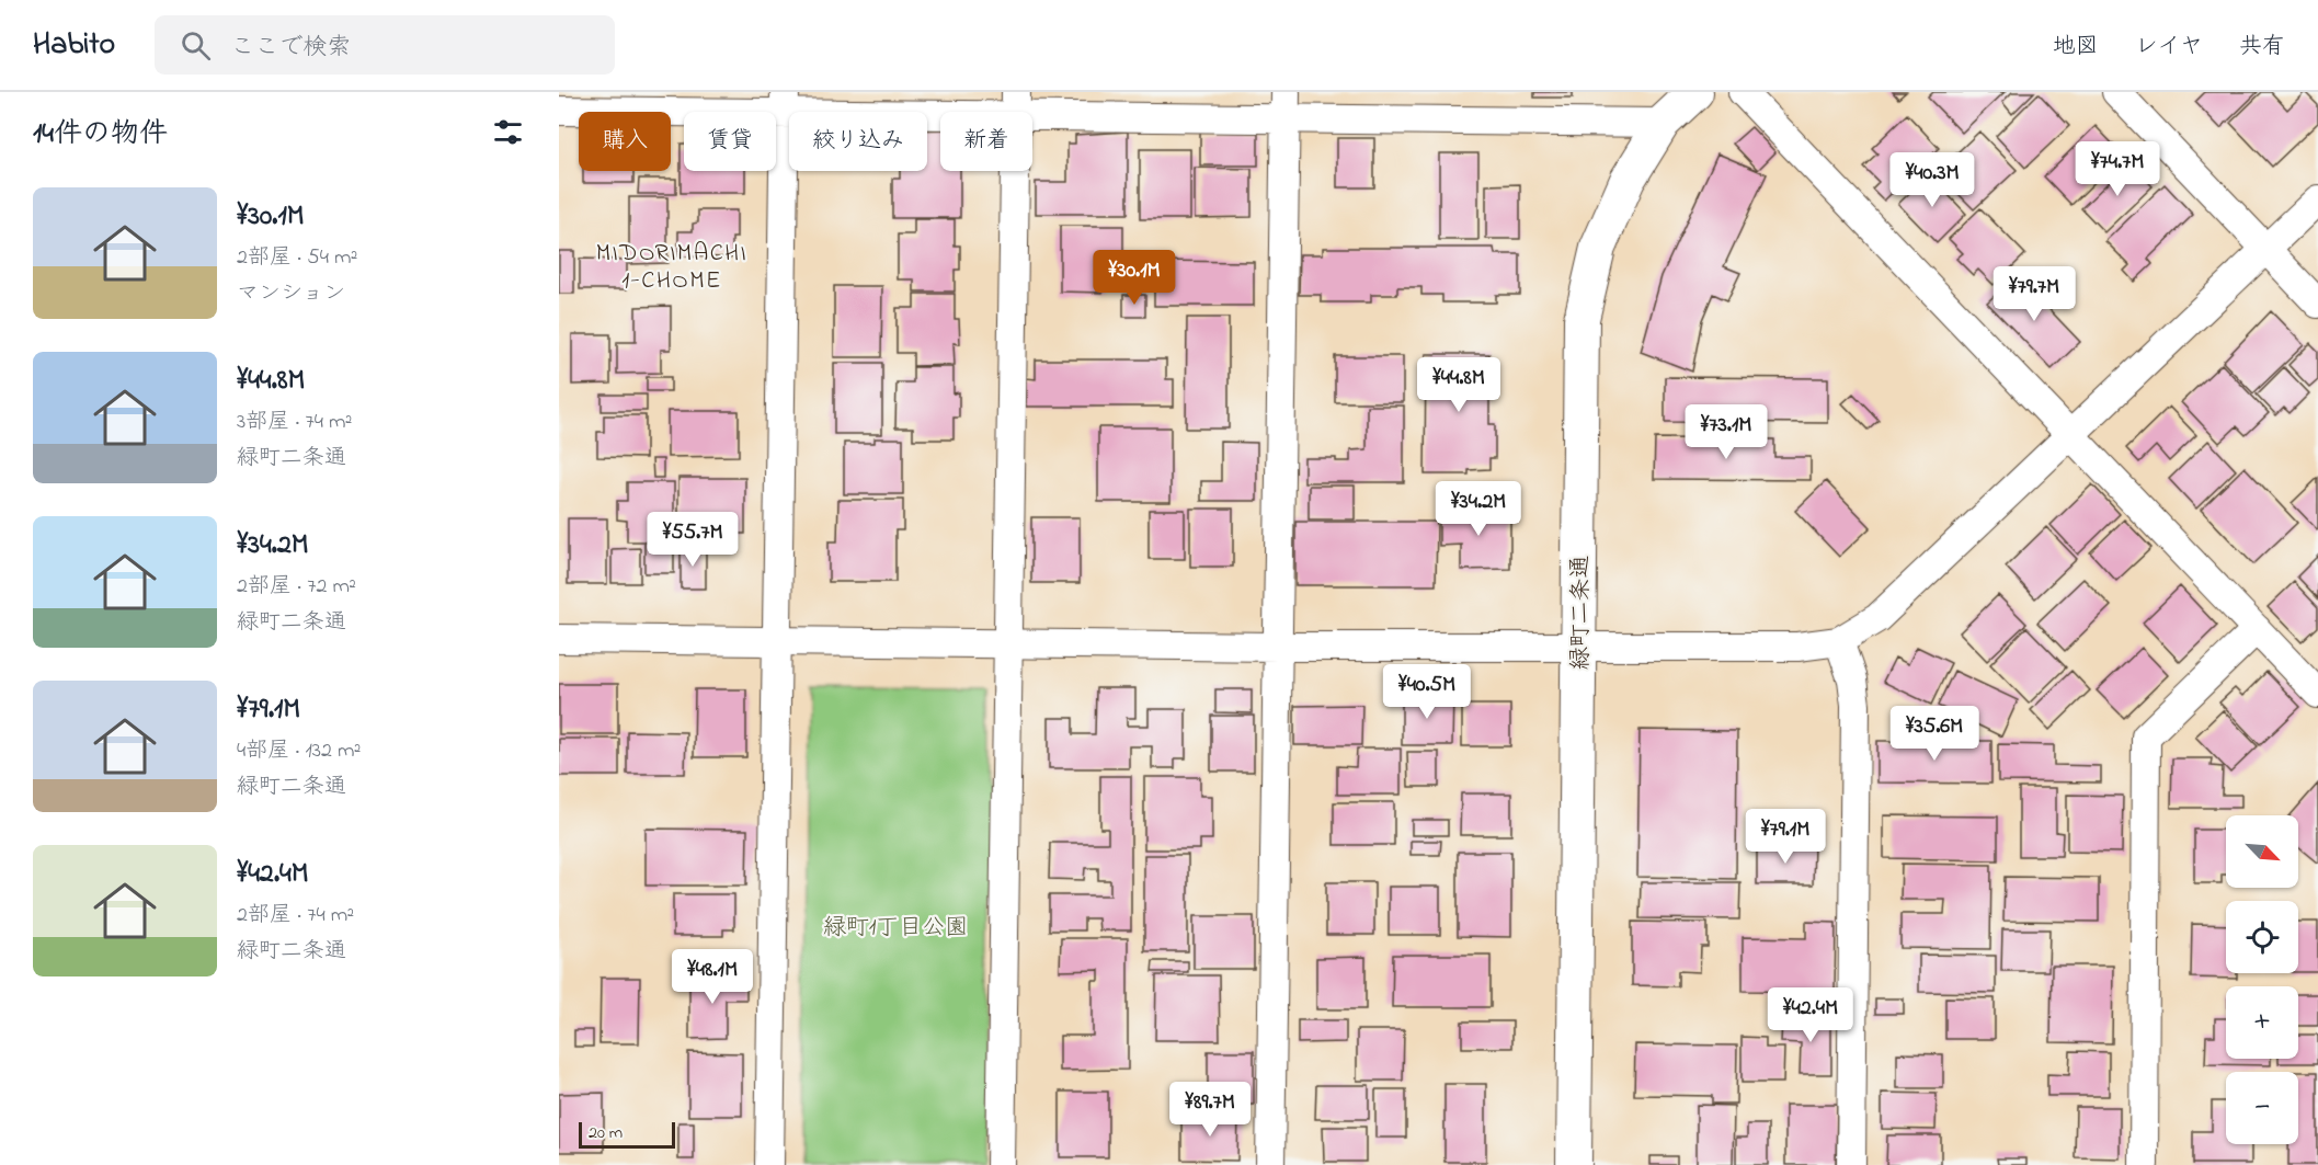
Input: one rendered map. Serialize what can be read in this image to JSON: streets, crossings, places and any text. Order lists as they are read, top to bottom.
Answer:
{
  "streets": {
    "street": ["緑町二条通"]
  },
  "districts": ["MIDORIMACHI 1-CHOME"],
  "parks": ["緑町1丁目公園"],
  "scale_bar": "20 m",
  "north": "bottom right",
  "page": {
    "header": "Habito",
    "search": "ここで検索",
    "nav": ["地図", "レイヤ", "共有"],
    "heading": "14件の物件",
    "chip": [
      "購入",
      "賃貸",
      "絞り込み",
      "新着"
    ],
    "price": [
      "¥74.7M",
      "¥40.3M",
      "¥30.1M",
      "¥79.7M",
      "¥44.8M",
      "¥73.1M",
      "¥34.2M",
      "¥55.7M",
      "¥40.5M",
      "¥35.6M",
      "¥79.1M",
      "¥48.1M",
      "¥42.4M",
      "¥89.7M"
    ],
    "list": [
      {
        "name": "¥30.1M",
        "note": "2部屋 · 54 m² · マンション"
      },
      {
        "name": "¥44.8M",
        "note": "3部屋 · 74 m² · 緑町二条通"
      },
      {
        "name": "¥34.2M",
        "note": "2部屋 · 72 m² · 緑町二条通"
      },
      {
        "name": "¥79.1M",
        "note": "4部屋 · 132 m² · 緑町二条通"
      },
      {
        "name": "¥42.4M",
        "note": "2部屋 · 74 m² · 緑町二条通"
      }
    ],
    "map_buttons": ["+", "−"],
    "scale": "20 m"
  }
}
